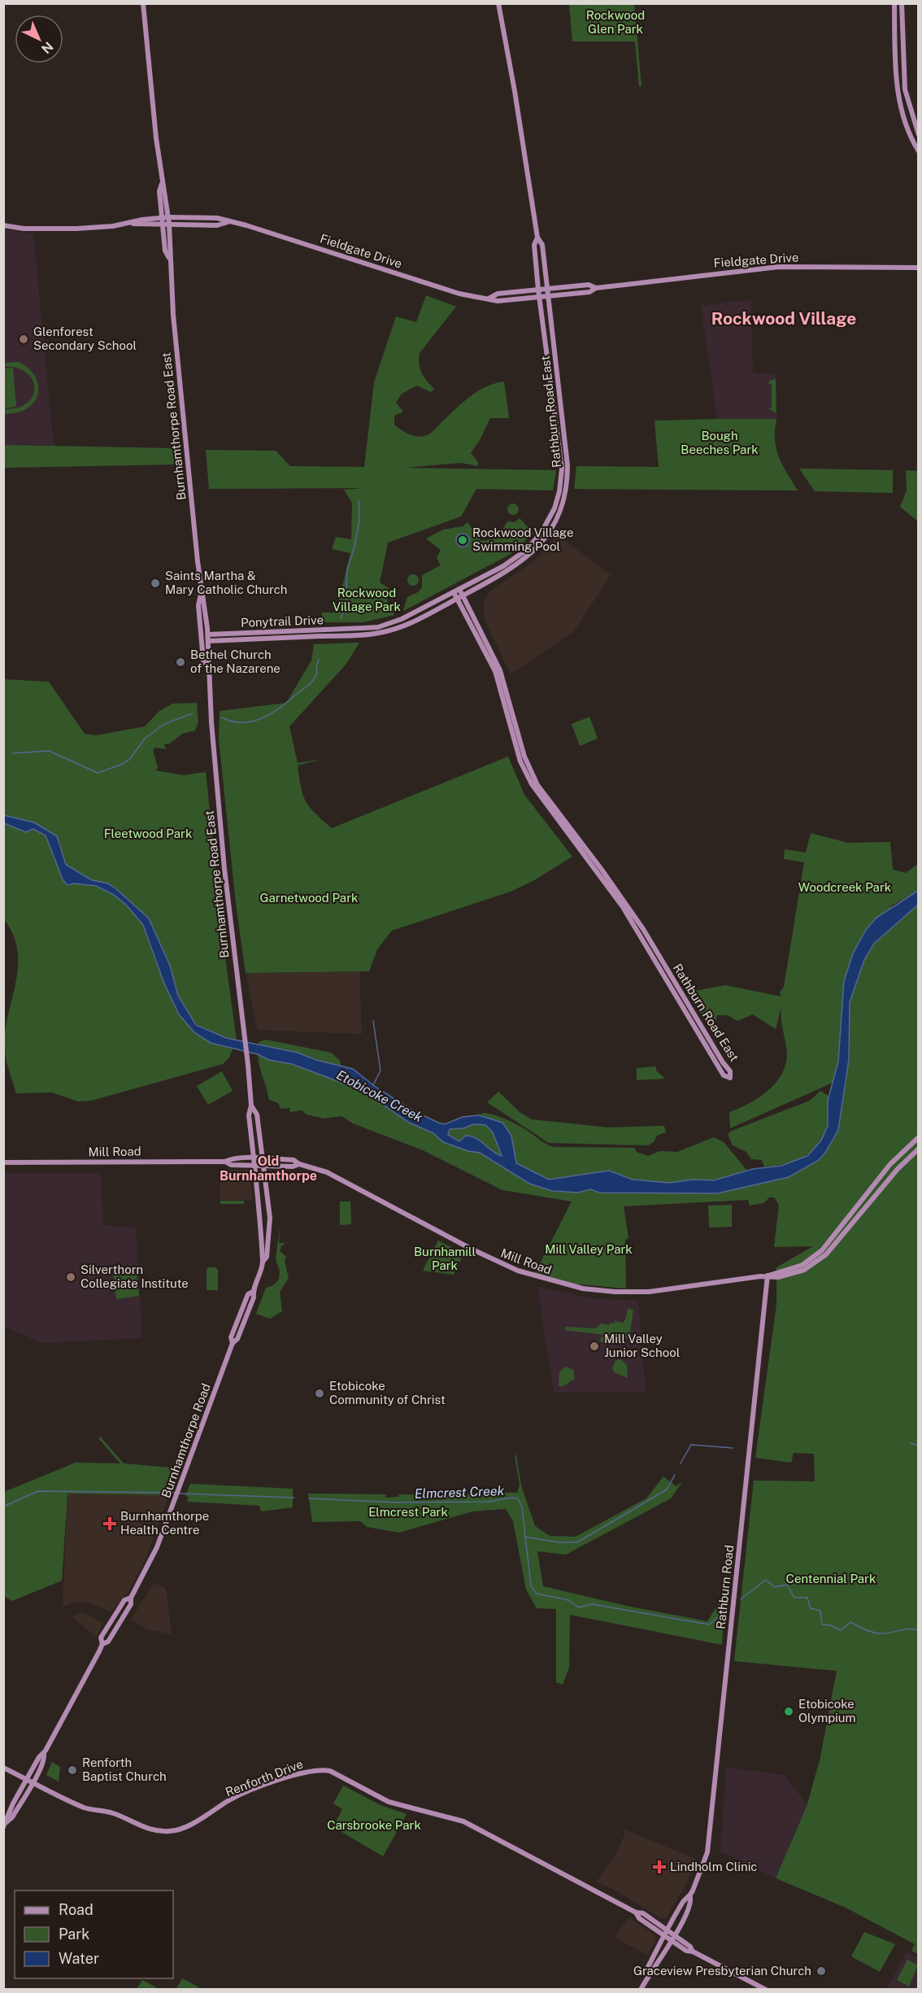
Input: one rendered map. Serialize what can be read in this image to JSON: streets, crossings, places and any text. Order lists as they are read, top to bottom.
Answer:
{
  "streets": {
    "street": [
      "Fieldgate Drive",
      "Rathburn Road East",
      "Burnhamthorpe Road East",
      "Ponytrail Drive",
      "Mill Road",
      "Burnhamthorpe Road",
      "Rathburn Road",
      "Renforth Drive"
    ]
  },
  "crossings": [
    ["Fieldgate Drive", "Rathburn Road East"],
    ["Fieldgate Drive", "Burnhamthorpe Road East"],
    ["Rathburn Road East", "Ponytrail Drive"],
    ["Burnhamthorpe Road East", "Ponytrail Drive"],
    ["Burnhamthorpe Road East", "Burnhamthorpe Road"],
    ["Mill Road", "Burnhamthorpe Road"],
    ["Mill Road", "Rathburn Road"],
    ["Burnhamthorpe Road", "Renforth Drive"],
    ["Rathburn Road", "Renforth Drive"]
  ],
  "districts": ["Rockwood Village", "Old Burnhamthorpe"],
  "water": ["Etobicoke Creek", "Elmcrest Creek"],
  "parks": [
    "Rockwood Glen Park",
    "Bough Beeches Park",
    "Rockwood Village Park",
    "Fleetwood Park",
    "Woodcreek Park",
    "Garnetwood Park",
    "Mill Valley Park",
    "Burnhamill Park",
    "Elmcrest Park",
    "Centennial Park",
    "Carsbrooke Park"
  ],
  "places": {
    "other": [
      "Glenforest Secondary School",
      "Rockwood Village Swimming Pool",
      "Saints Martha & Mary Catholic Church",
      "Bethel Church of the Nazarene",
      "Silverthorn Collegiate Institute",
      "Mill Valley Junior School",
      "Etobicoke Community of Christ",
      "Etobicoke Olympium",
      "Renforth Baptist Church",
      "Graceview Presbyterian Church"
    ],
    "health": ["Burnhamthorpe Health Centre", "Lindholm Clinic"]
  },
  "legend": ["Road", "Park", "Water"],
  "north": "bottom right"
}
